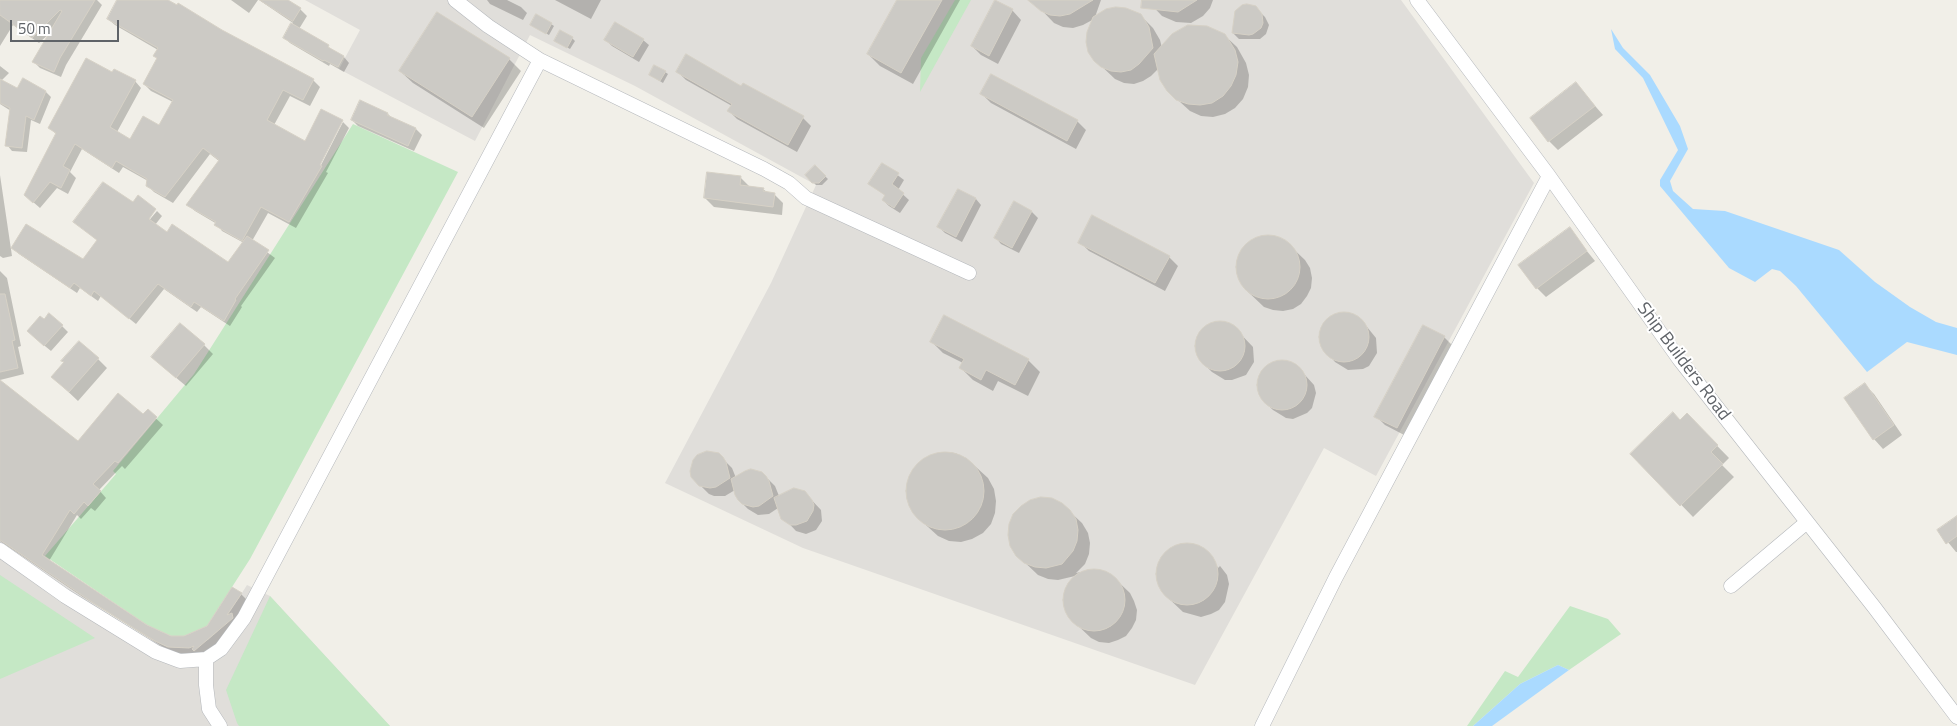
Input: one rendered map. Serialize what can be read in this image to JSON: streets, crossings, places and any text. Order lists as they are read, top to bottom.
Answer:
{
  "streets": {
    "street": ["Ship Builders Road"]
  },
  "scale_bar": "50 m"
}
